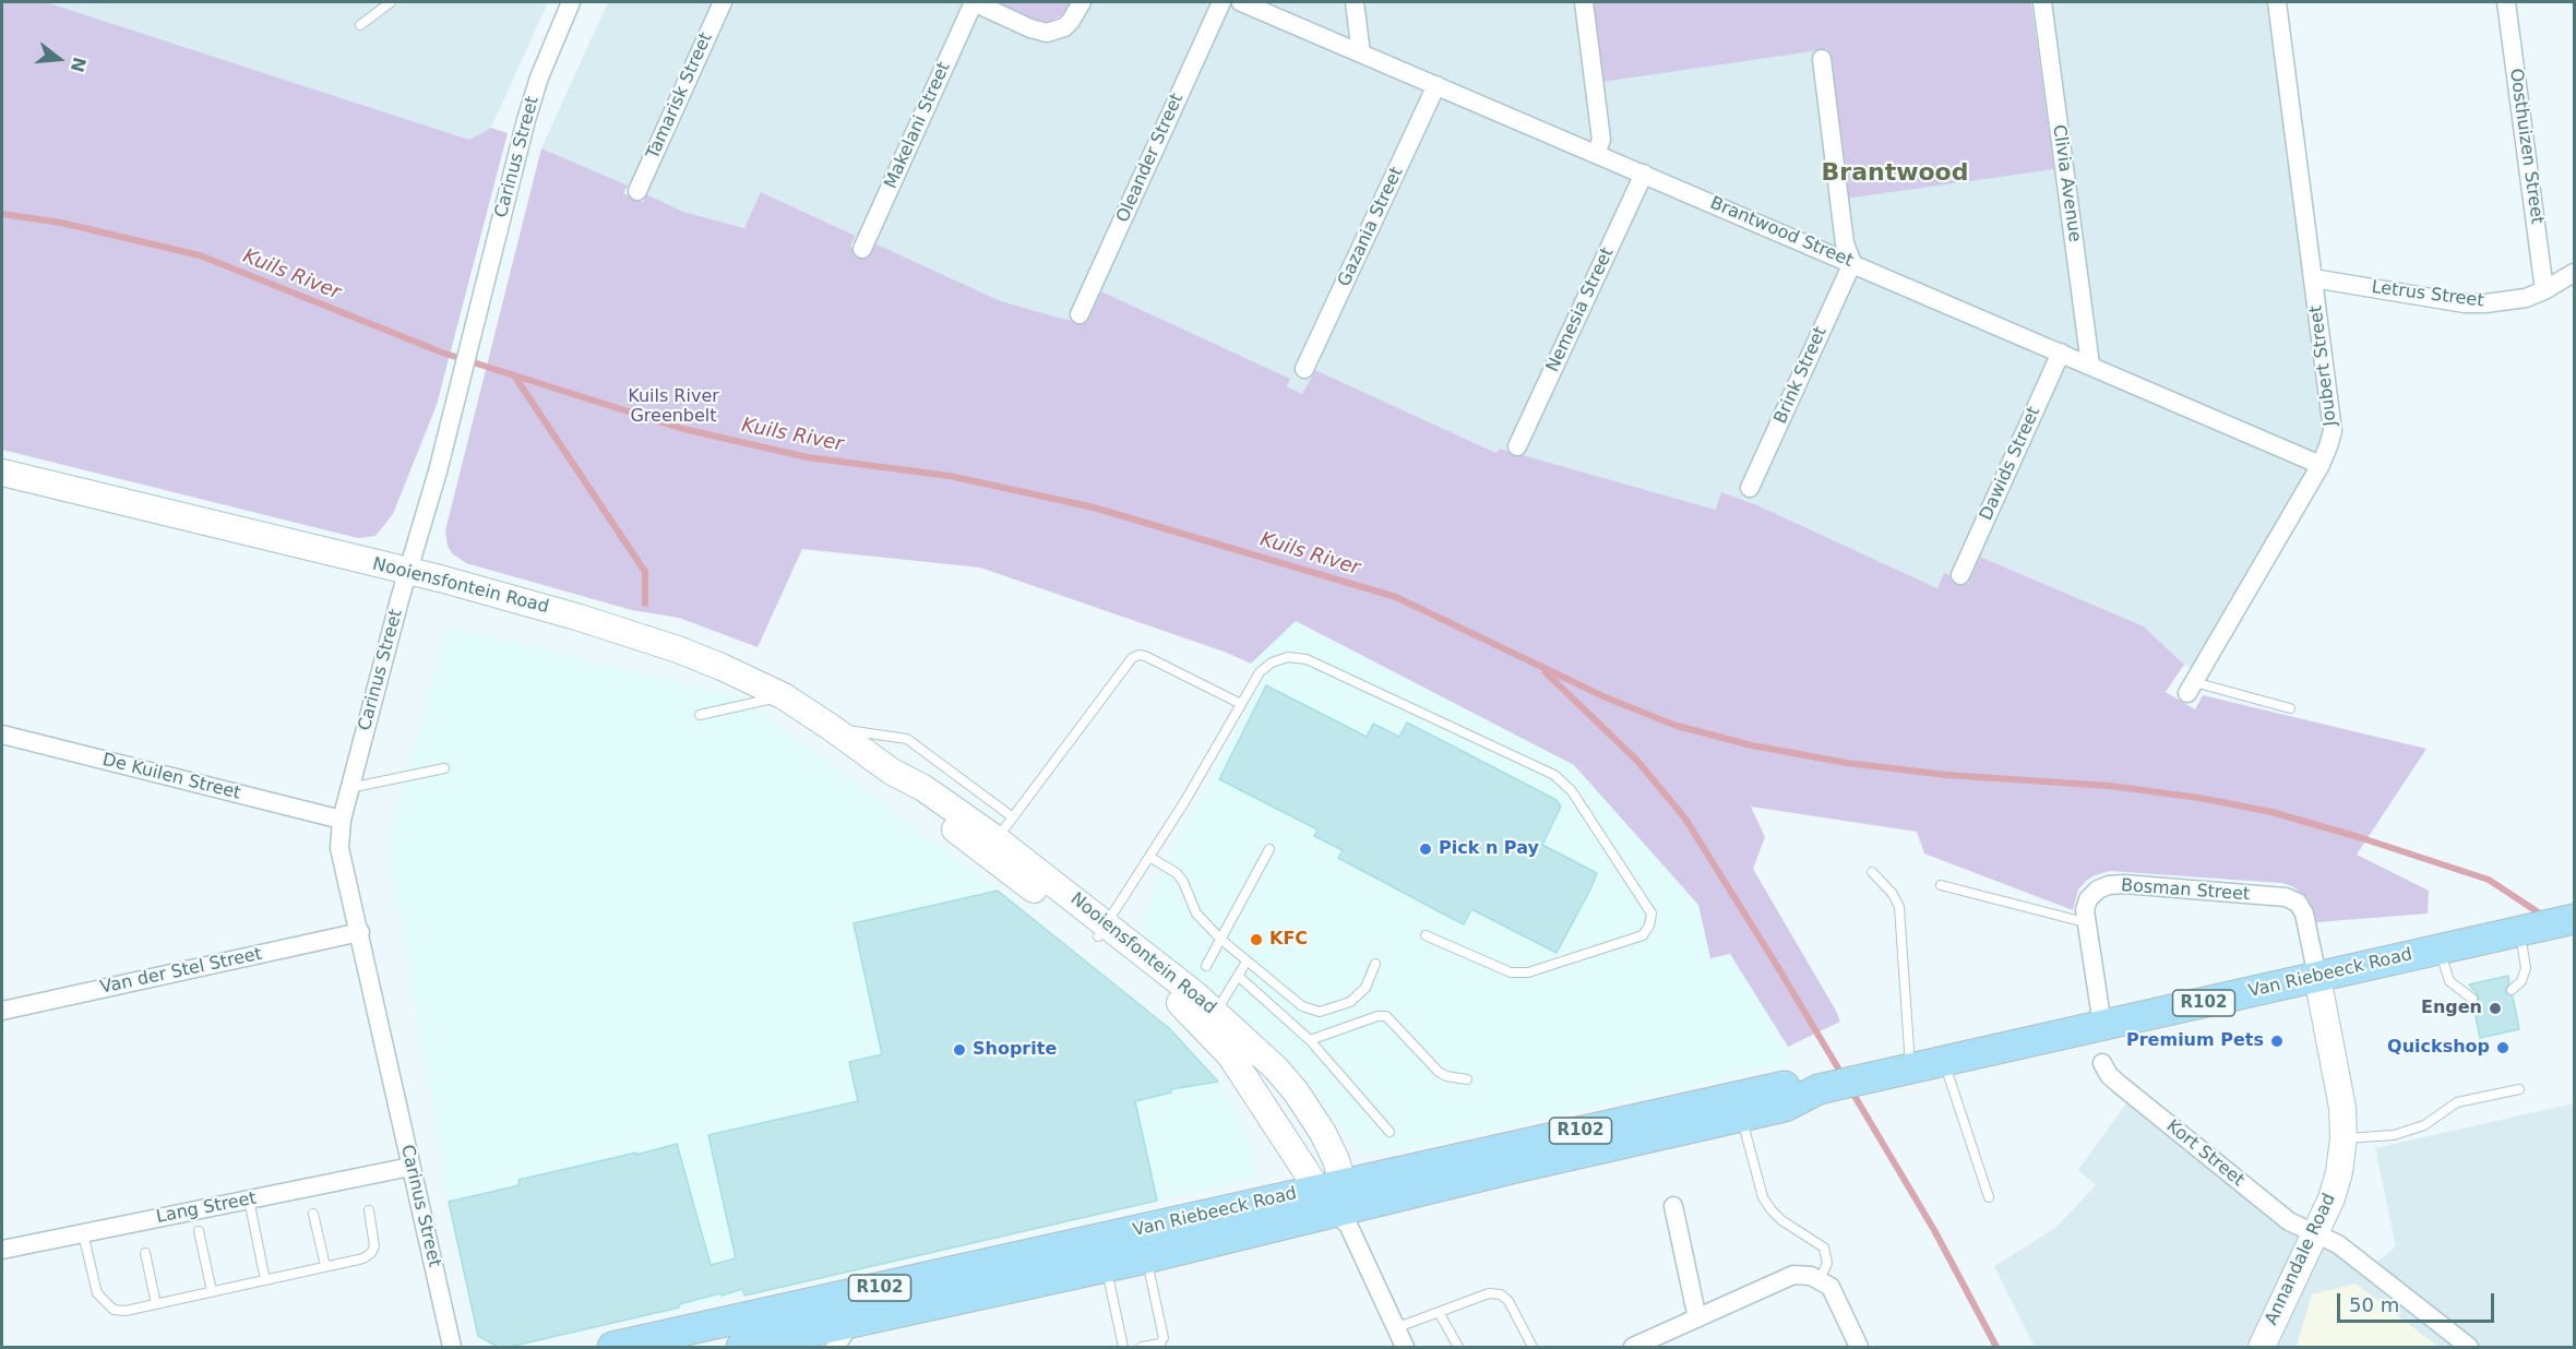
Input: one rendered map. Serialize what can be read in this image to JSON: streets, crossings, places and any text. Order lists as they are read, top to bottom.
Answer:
{
  "streets": {
    "main road": ["Van Riebeeck Road", "R102"],
    "street": [
      "Tamarisk Street",
      "Makelani Street",
      "Oosthuizen Street",
      "Carinus Street",
      "Oleander Street",
      "Clivia Avenue",
      "Gazania Street",
      "Brantwood Street",
      "Letrus Street",
      "Nemesia Street",
      "Joubert Street",
      "Brink Street",
      "Dawids Street",
      "Nooiensfontein Road",
      "De Kuilen Street",
      "Bosman Street",
      "Van der Stel Street",
      "Kort Street",
      "Lang Street",
      "Annandale Road"
    ]
  },
  "crossings": [
    ["Oosthuizen Street", "Letrus Street"],
    ["Carinus Street", "Nooiensfontein Road"],
    ["Carinus Street", "De Kuilen Street"],
    ["Carinus Street", "Van der Stel Street"],
    ["Carinus Street", "Lang Street"],
    ["Clivia Avenue", "Brantwood Street"],
    ["Gazania Street", "Brantwood Street"],
    ["Brantwood Street", "Nemesia Street"],
    ["Brantwood Street", "Joubert Street"],
    ["Brantwood Street", "Brink Street"],
    ["Brantwood Street", "Dawids Street"],
    ["Letrus Street", "Joubert Street"],
    ["Nooiensfontein Road", "Van Riebeeck Road"],
    ["Bosman Street", "Van Riebeeck Road"],
    ["Bosman Street", "Annandale Road"],
    ["Van Riebeeck Road", "Annandale Road"],
    ["Kort Street", "Annandale Road"]
  ],
  "districts": ["Brantwood"],
  "water": ["Kuils River"],
  "parks": ["Kuils River Greenbelt"],
  "places": [
    "Pick n Pay",
    "KFC",
    "Engen",
    "Premium Pets",
    "Quickshop",
    "Shoprite"
  ],
  "scale_bar": "50 m",
  "north": "right"
}
